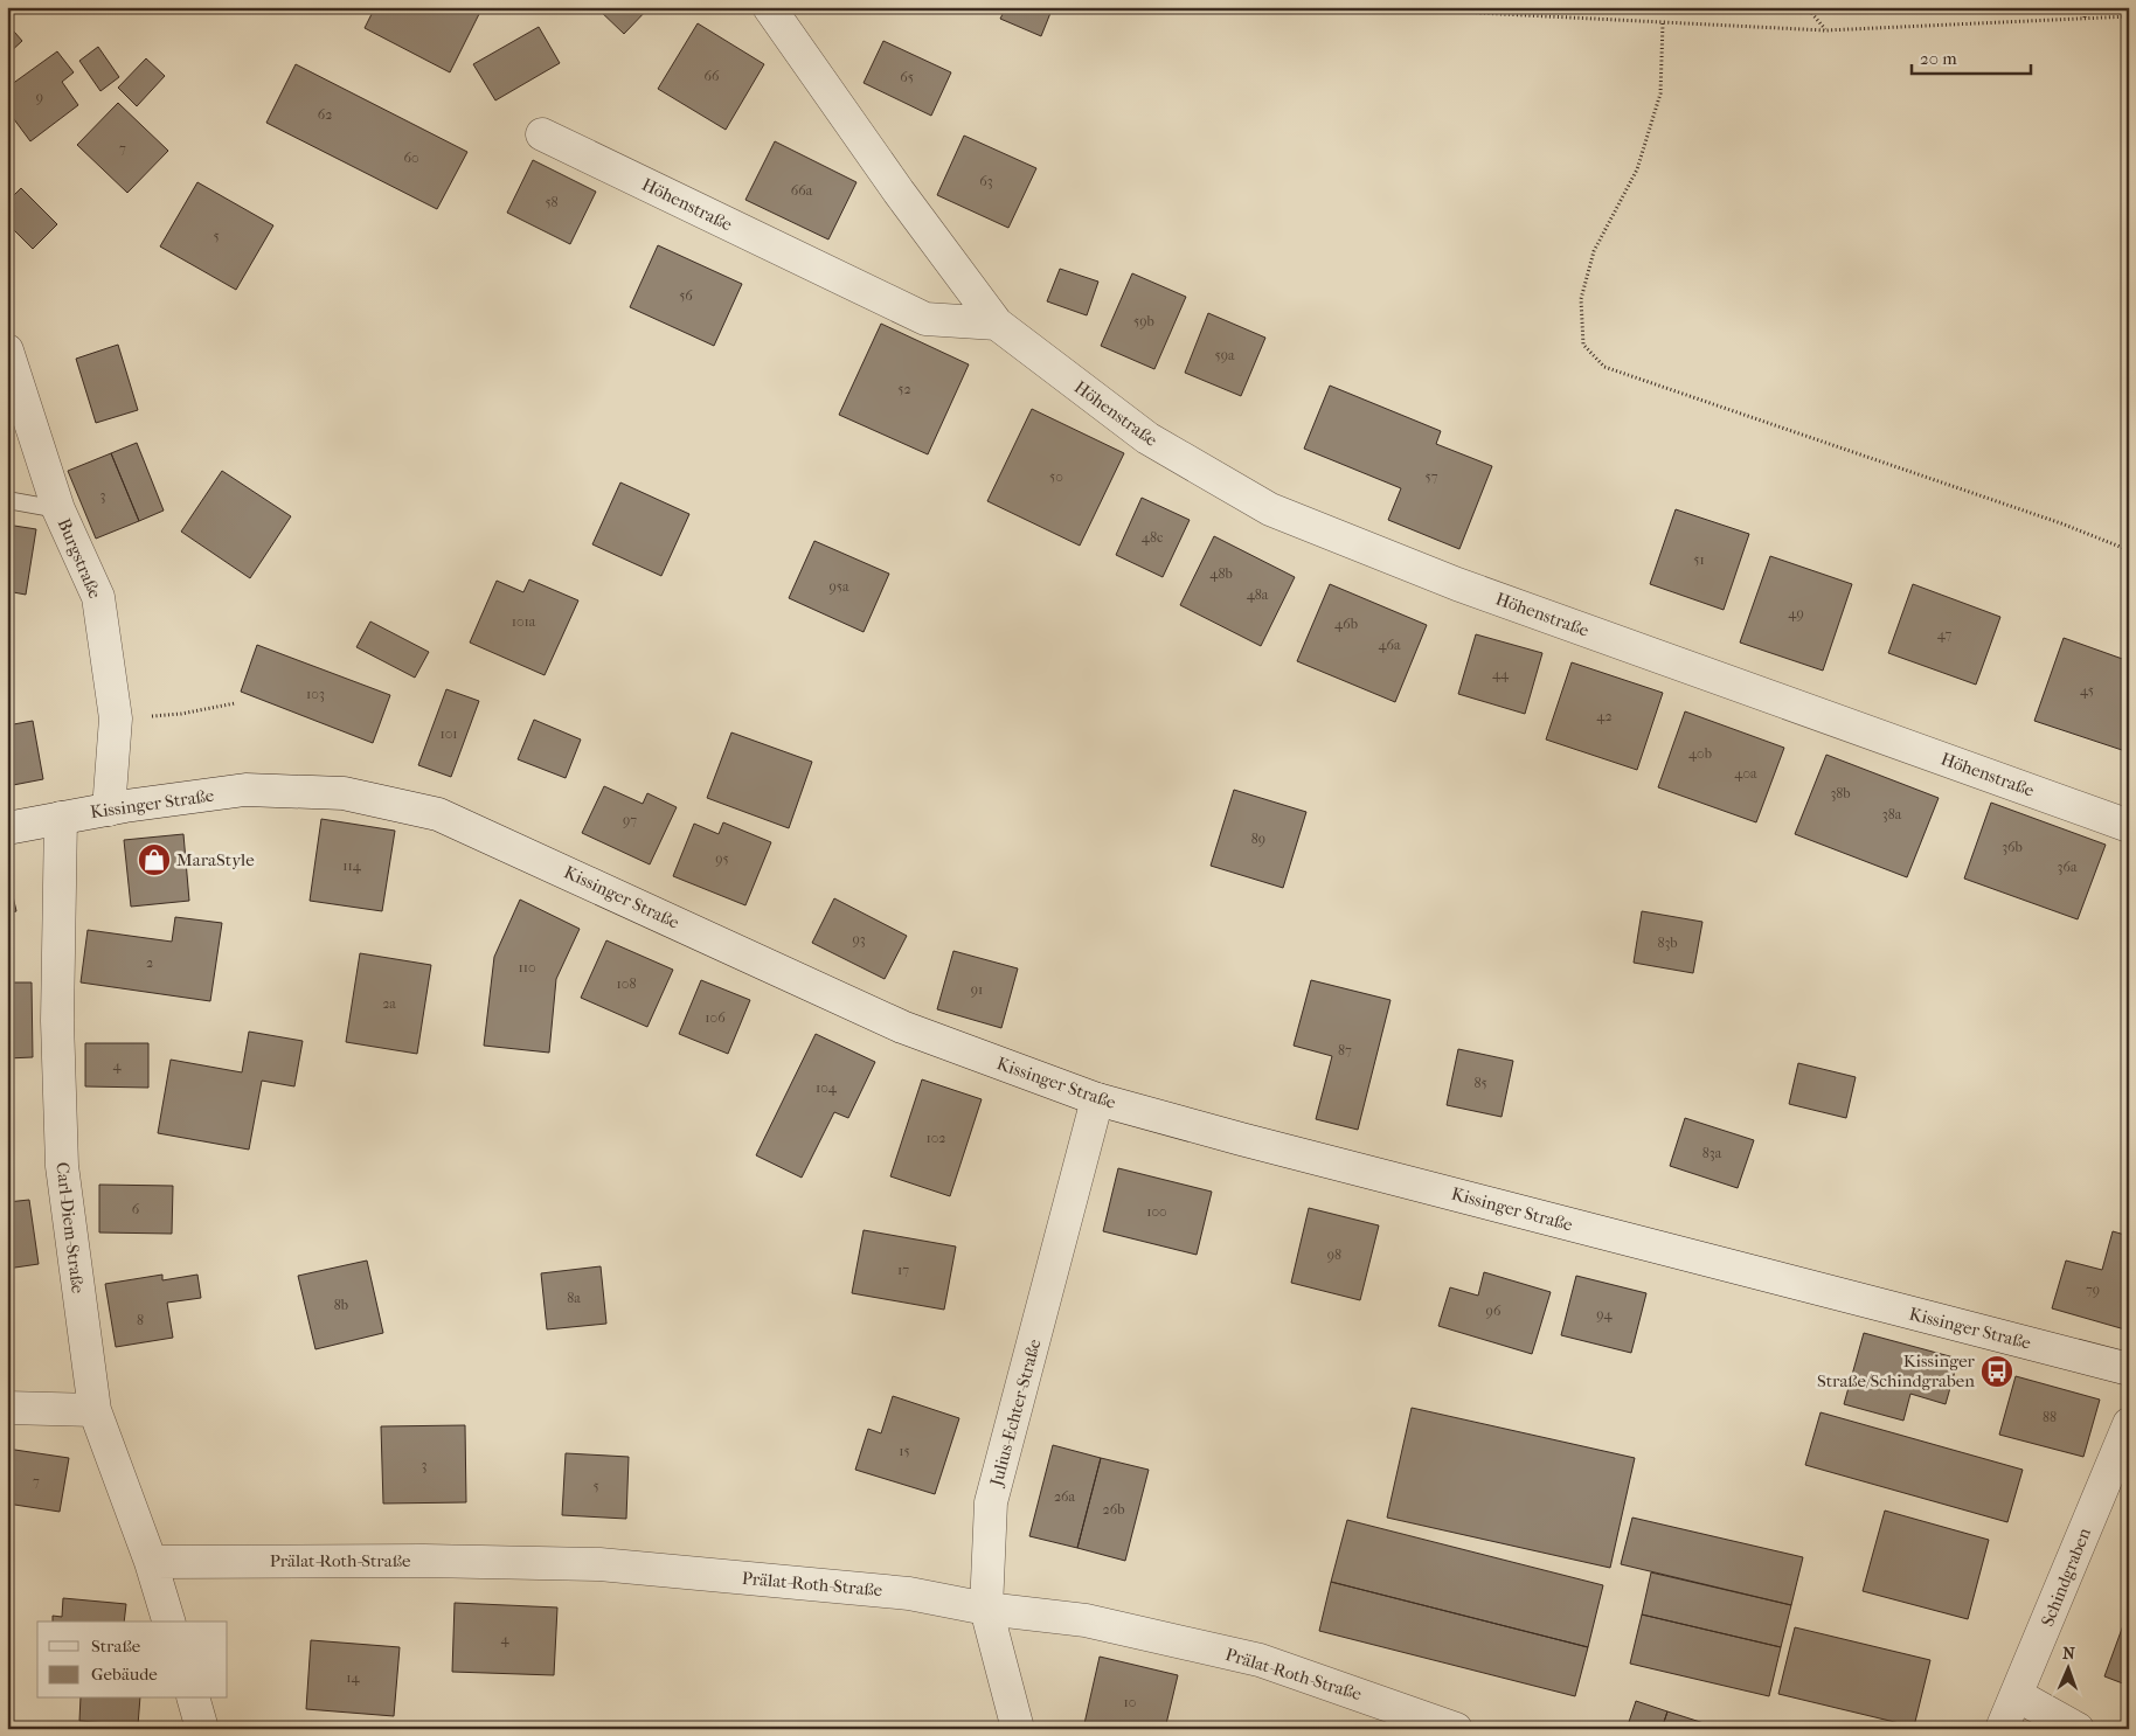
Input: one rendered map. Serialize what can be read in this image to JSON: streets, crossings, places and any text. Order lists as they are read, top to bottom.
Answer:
{
  "streets": {
    "street": [
      "Höhenstraße",
      "Burgstraße",
      "Kissinger Straße",
      "Carl-Diem-Straße",
      "Julius-Echter-Straße",
      "Prälat-Roth-Straße",
      "Schindgraben"
    ]
  },
  "crossings": [
    ["Burgstraße", "Kissinger Straße"],
    ["Kissinger Straße", "Carl-Diem-Straße"],
    ["Kissinger Straße", "Julius-Echter-Straße"],
    ["Carl-Diem-Straße", "Prälat-Roth-Straße"],
    ["Julius-Echter-Straße", "Prälat-Roth-Straße"]
  ],
  "places": {
    "shop": ["MaraStyle"],
    "bus stop": ["Kissinger Straße/Schindgraben"]
  },
  "house_numbers": [
    "66",
    "65",
    "9",
    "62",
    "7",
    "60",
    "63",
    "66a",
    "58",
    "5",
    "56",
    "59b",
    "59a",
    "52",
    "50",
    "57",
    "3",
    "48c",
    "51",
    "48b",
    "95a",
    "48a",
    "49",
    "101a",
    "46b",
    "47",
    "46a",
    "44",
    "45",
    "103",
    "42",
    "101",
    "40b",
    "40a",
    "38b",
    "38a",
    "97",
    "89",
    "36b",
    "95",
    "114",
    "36a",
    "93",
    "83b",
    "2",
    "110",
    "108",
    "91",
    "2a",
    "106",
    "87",
    "4",
    "85",
    "104",
    "102",
    "83a",
    "6",
    "100",
    "98",
    "17",
    "79",
    "8a",
    "8b",
    "96",
    "94",
    "8",
    "88",
    "15",
    "3",
    "7",
    "5",
    "26a",
    "26b",
    "4",
    "14",
    "10"
  ],
  "legend": ["Straße", "Gebäude"],
  "scale_bar": "20 m",
  "north": "top"
}
